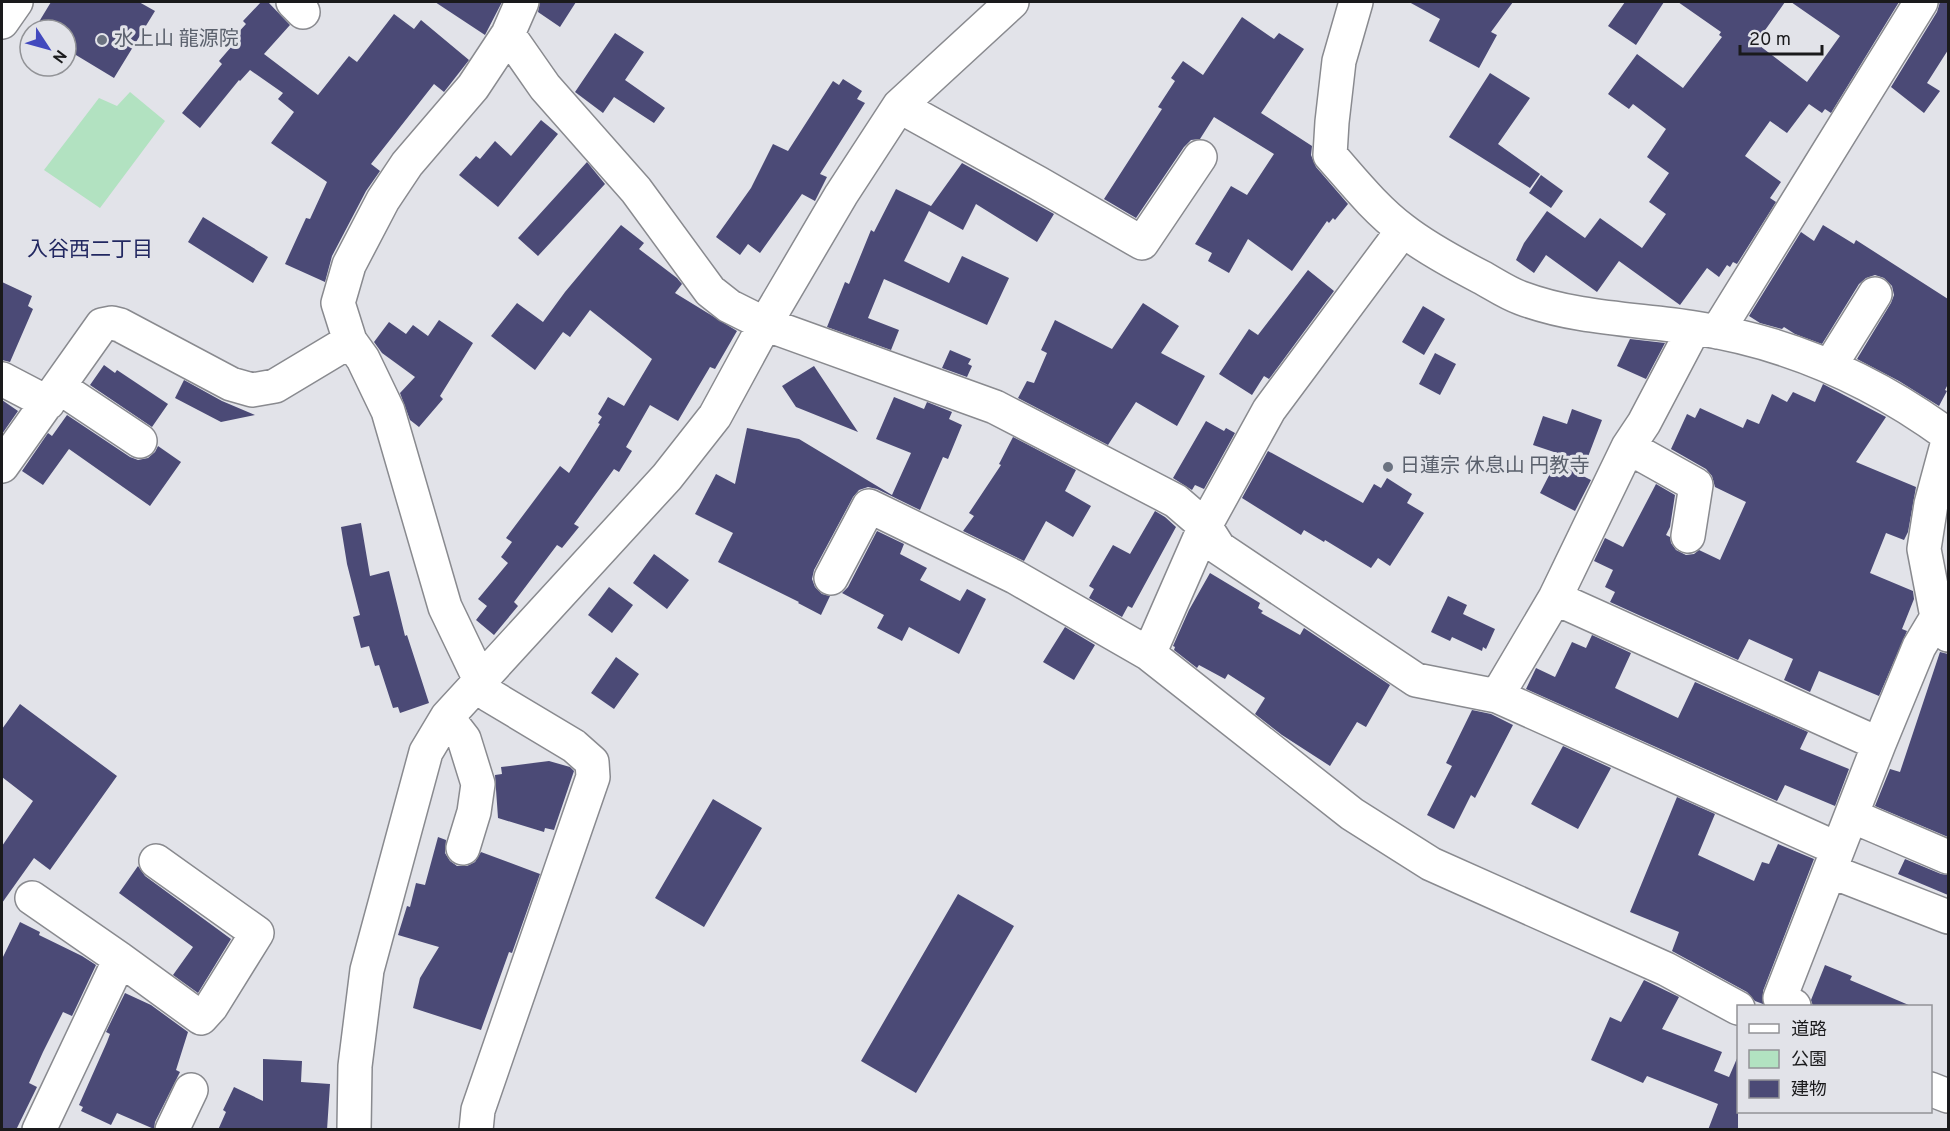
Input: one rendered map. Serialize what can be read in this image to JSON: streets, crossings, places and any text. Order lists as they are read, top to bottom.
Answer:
{
  "districts": ["入谷西二丁目"],
  "places": ["水上山 龍源院", "日蓮宗 休息山 円教寺"],
  "legend": ["道路", "公園", "建物"],
  "scale_bar": "20 m",
  "north": "bottom right"
}
